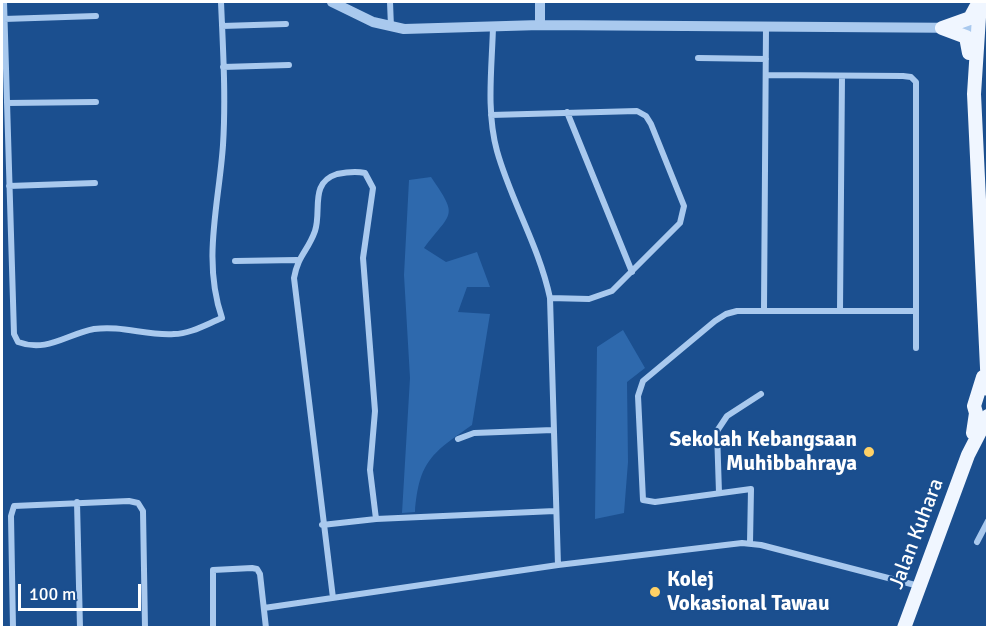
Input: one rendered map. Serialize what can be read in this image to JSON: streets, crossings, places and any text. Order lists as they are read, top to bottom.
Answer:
{
  "streets": {
    "main road": ["Jalan Kuhara"]
  },
  "places": ["Sekolah Kebangsaan Muhibbahraya", "Kolej Vokasional Tawau"],
  "scale_bar": "100 m"
}
